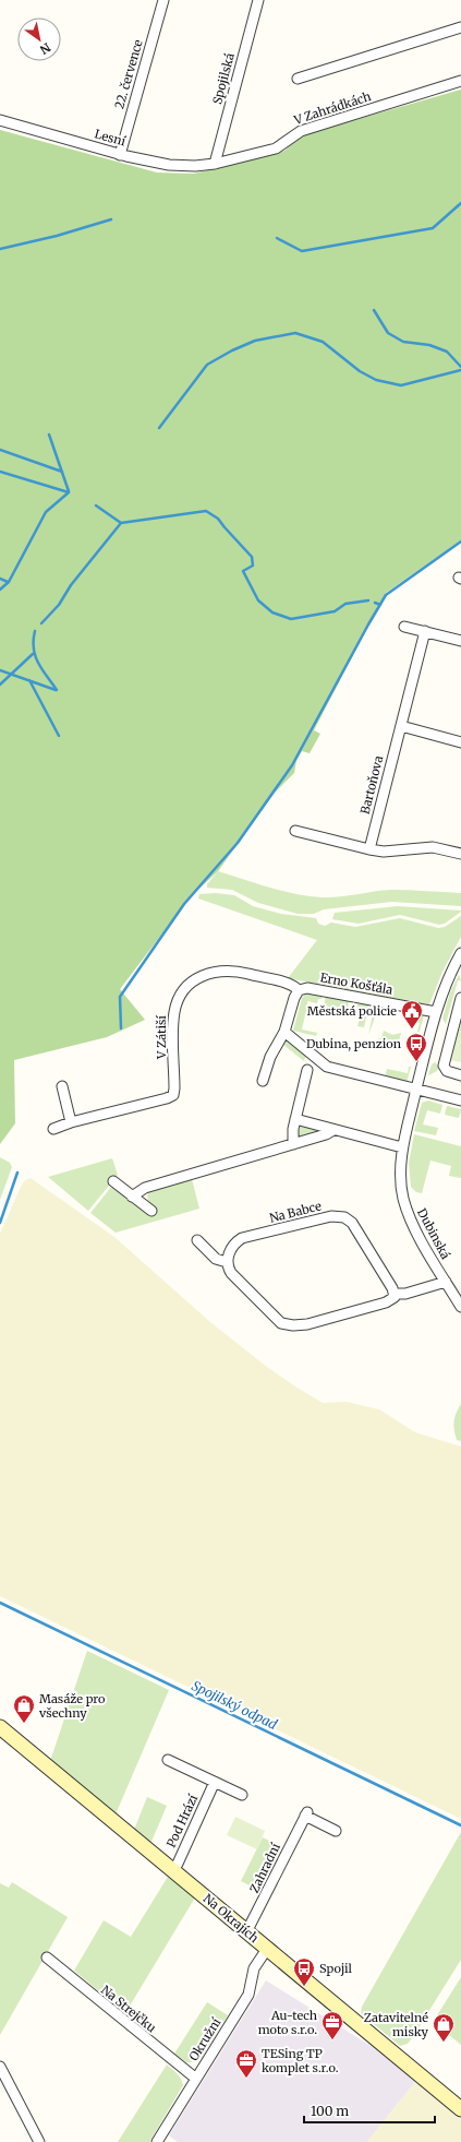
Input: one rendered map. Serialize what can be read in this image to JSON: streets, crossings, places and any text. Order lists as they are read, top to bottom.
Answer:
{
  "streets": {
    "street": [
      "22. července",
      "Spojilská",
      "V Zahrádkách",
      "Lesní",
      "Bartoňova",
      "Erno Košťála",
      "V Zátiší",
      "Na Babce",
      "Dubinská",
      "Pod Hrází",
      "Zahradní",
      "Na Okrajích",
      "Na Strejčku",
      "Okružní"
    ]
  },
  "crossings": [
    ["22. července", "Lesní"],
    ["Spojilská", "V Zahrádkách"],
    ["Spojilská", "Lesní"],
    ["V Zahrádkách", "Lesní"],
    ["Erno Košťála", "V Zátiší"],
    ["Pod Hrází", "Na Okrajích"],
    ["Zahradní", "Na Okrajích"],
    ["Na Okrajích", "Okružní"],
    ["Na Strejčku", "Okružní"]
  ],
  "water": ["Spojilský odpad"],
  "places": {
    "public building": ["Městská policie"],
    "bus stop": ["Dubina, penzion", "Spojil"],
    "shop": ["Masáže pro všechny", "Zatavitelné misky"],
    "office": ["Au-tech moto s.r.o.", "TESing TP komplet s.r.o."]
  },
  "scale_bar": "100 m",
  "north": "bottom right"
}
